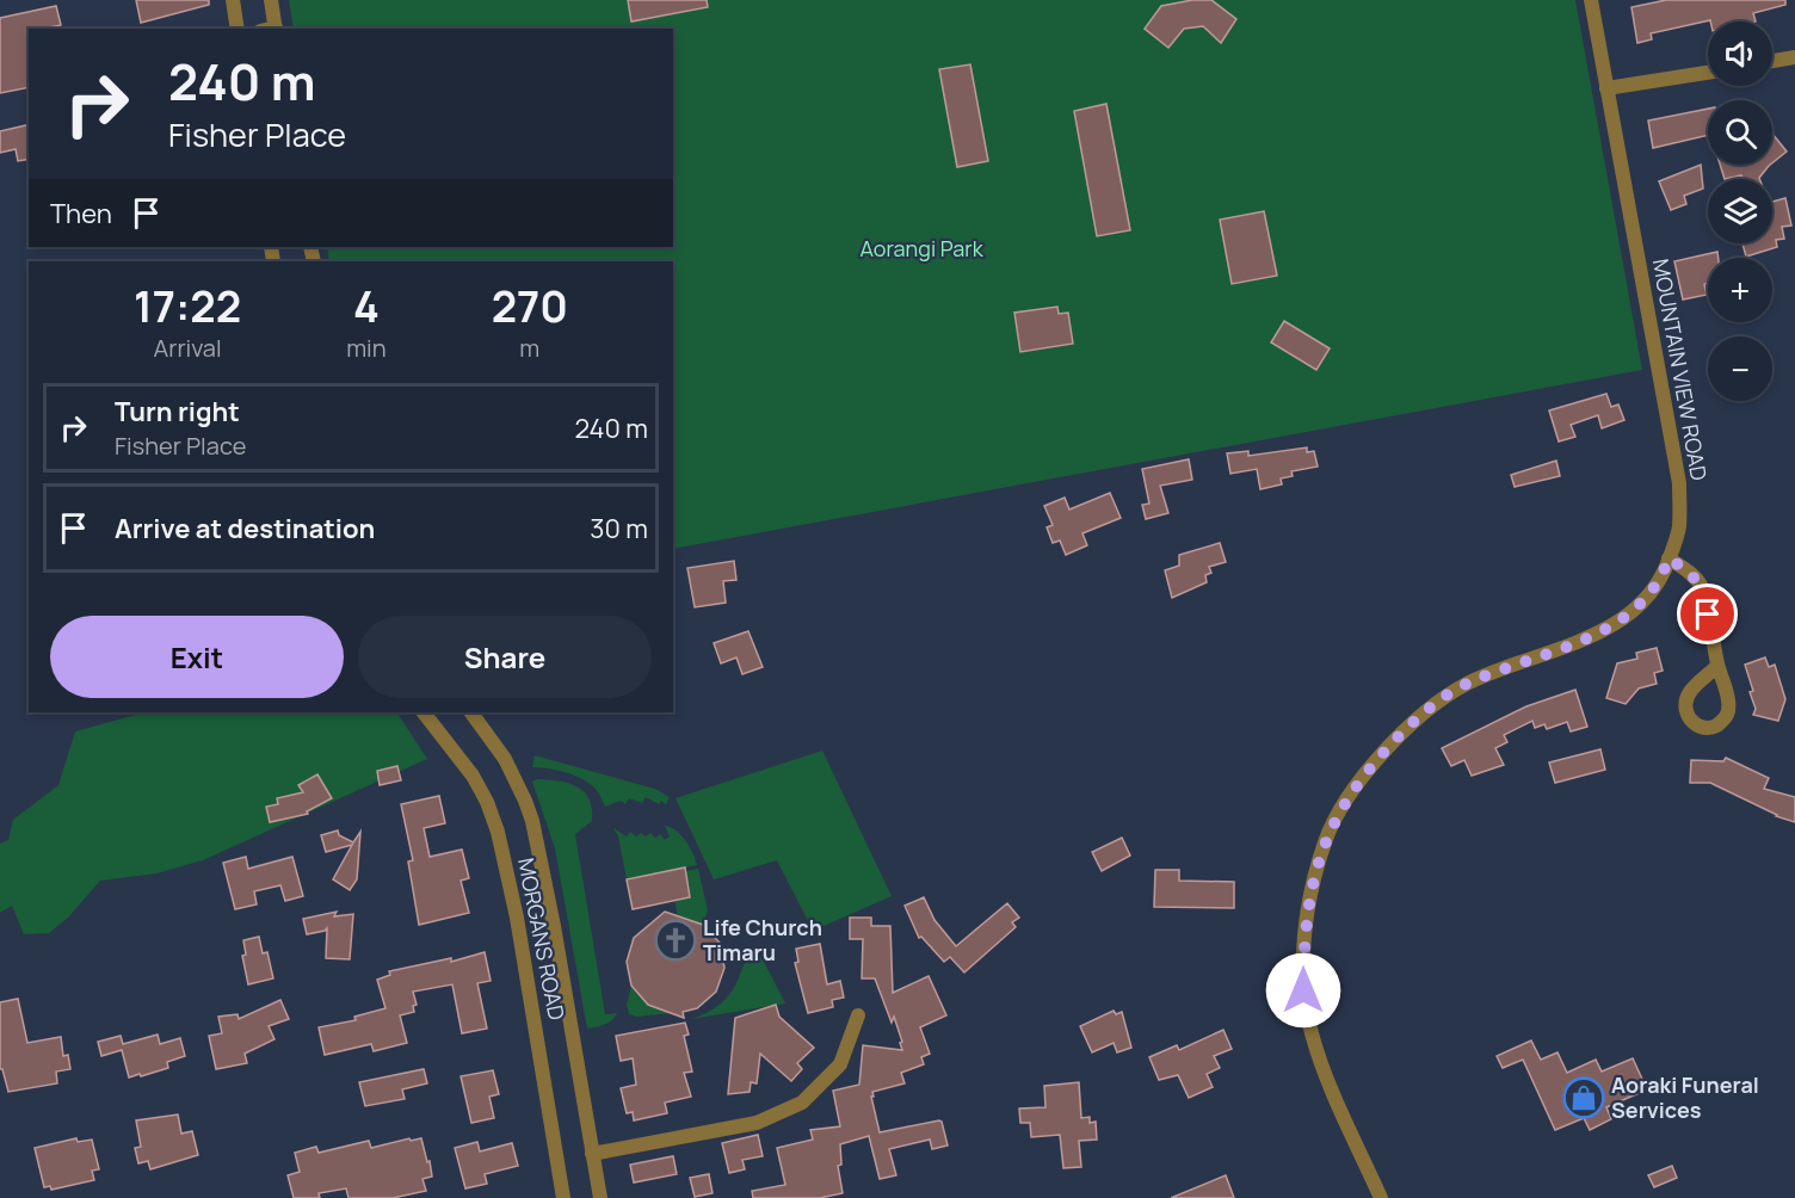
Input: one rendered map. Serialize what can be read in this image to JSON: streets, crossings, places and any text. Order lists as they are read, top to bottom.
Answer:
{
  "streets": {
    "street": ["MOUNTAIN VIEW ROAD", "MORGANS ROAD"]
  },
  "parks": ["Aorangi Park"],
  "places": {
    "church": ["Life Church Timaru"],
    "shop": ["Aoraki Funeral Services"]
  },
  "page": {
    "map_buttons": ["+", "−"],
    "turn": ["240 m", "Fisher Place"],
    "then": "Then",
    "eta": [
      "17:22",
      "Arrival",
      "4",
      "min",
      "270",
      "m"
    ],
    "list": [
      {
        "name": "Turn right",
        "note": "Fisher Place",
        "value": "240 m"
      },
      {
        "name": "Arrive at destination",
        "value": "30 m"
      }
    ],
    "buttons": ["Exit", "Share"]
  }
}
